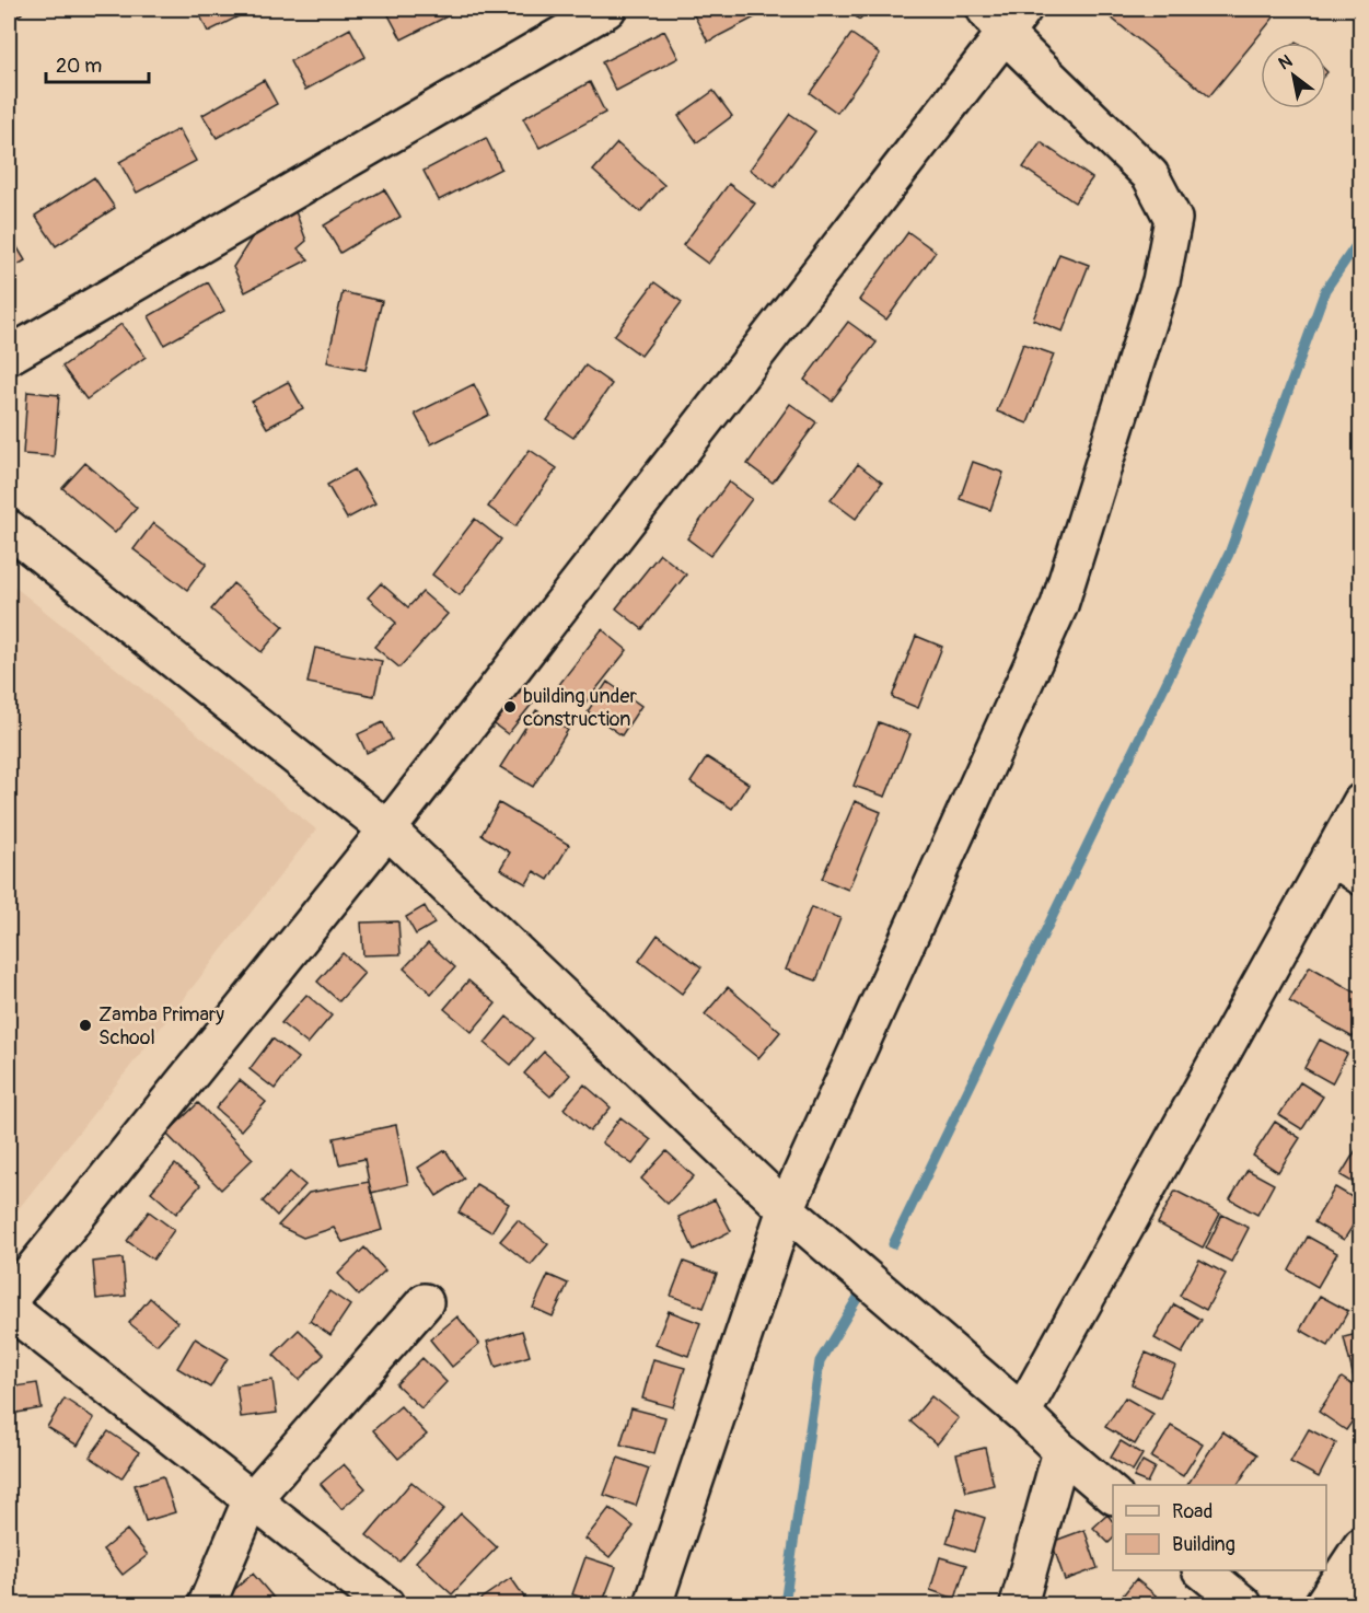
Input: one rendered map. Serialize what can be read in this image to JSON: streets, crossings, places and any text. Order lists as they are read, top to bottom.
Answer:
{
  "places": ["building under construction", "Zamba Primary School"],
  "legend": ["Road", "Building"],
  "scale_bar": "20 m",
  "north": "top left"
}
